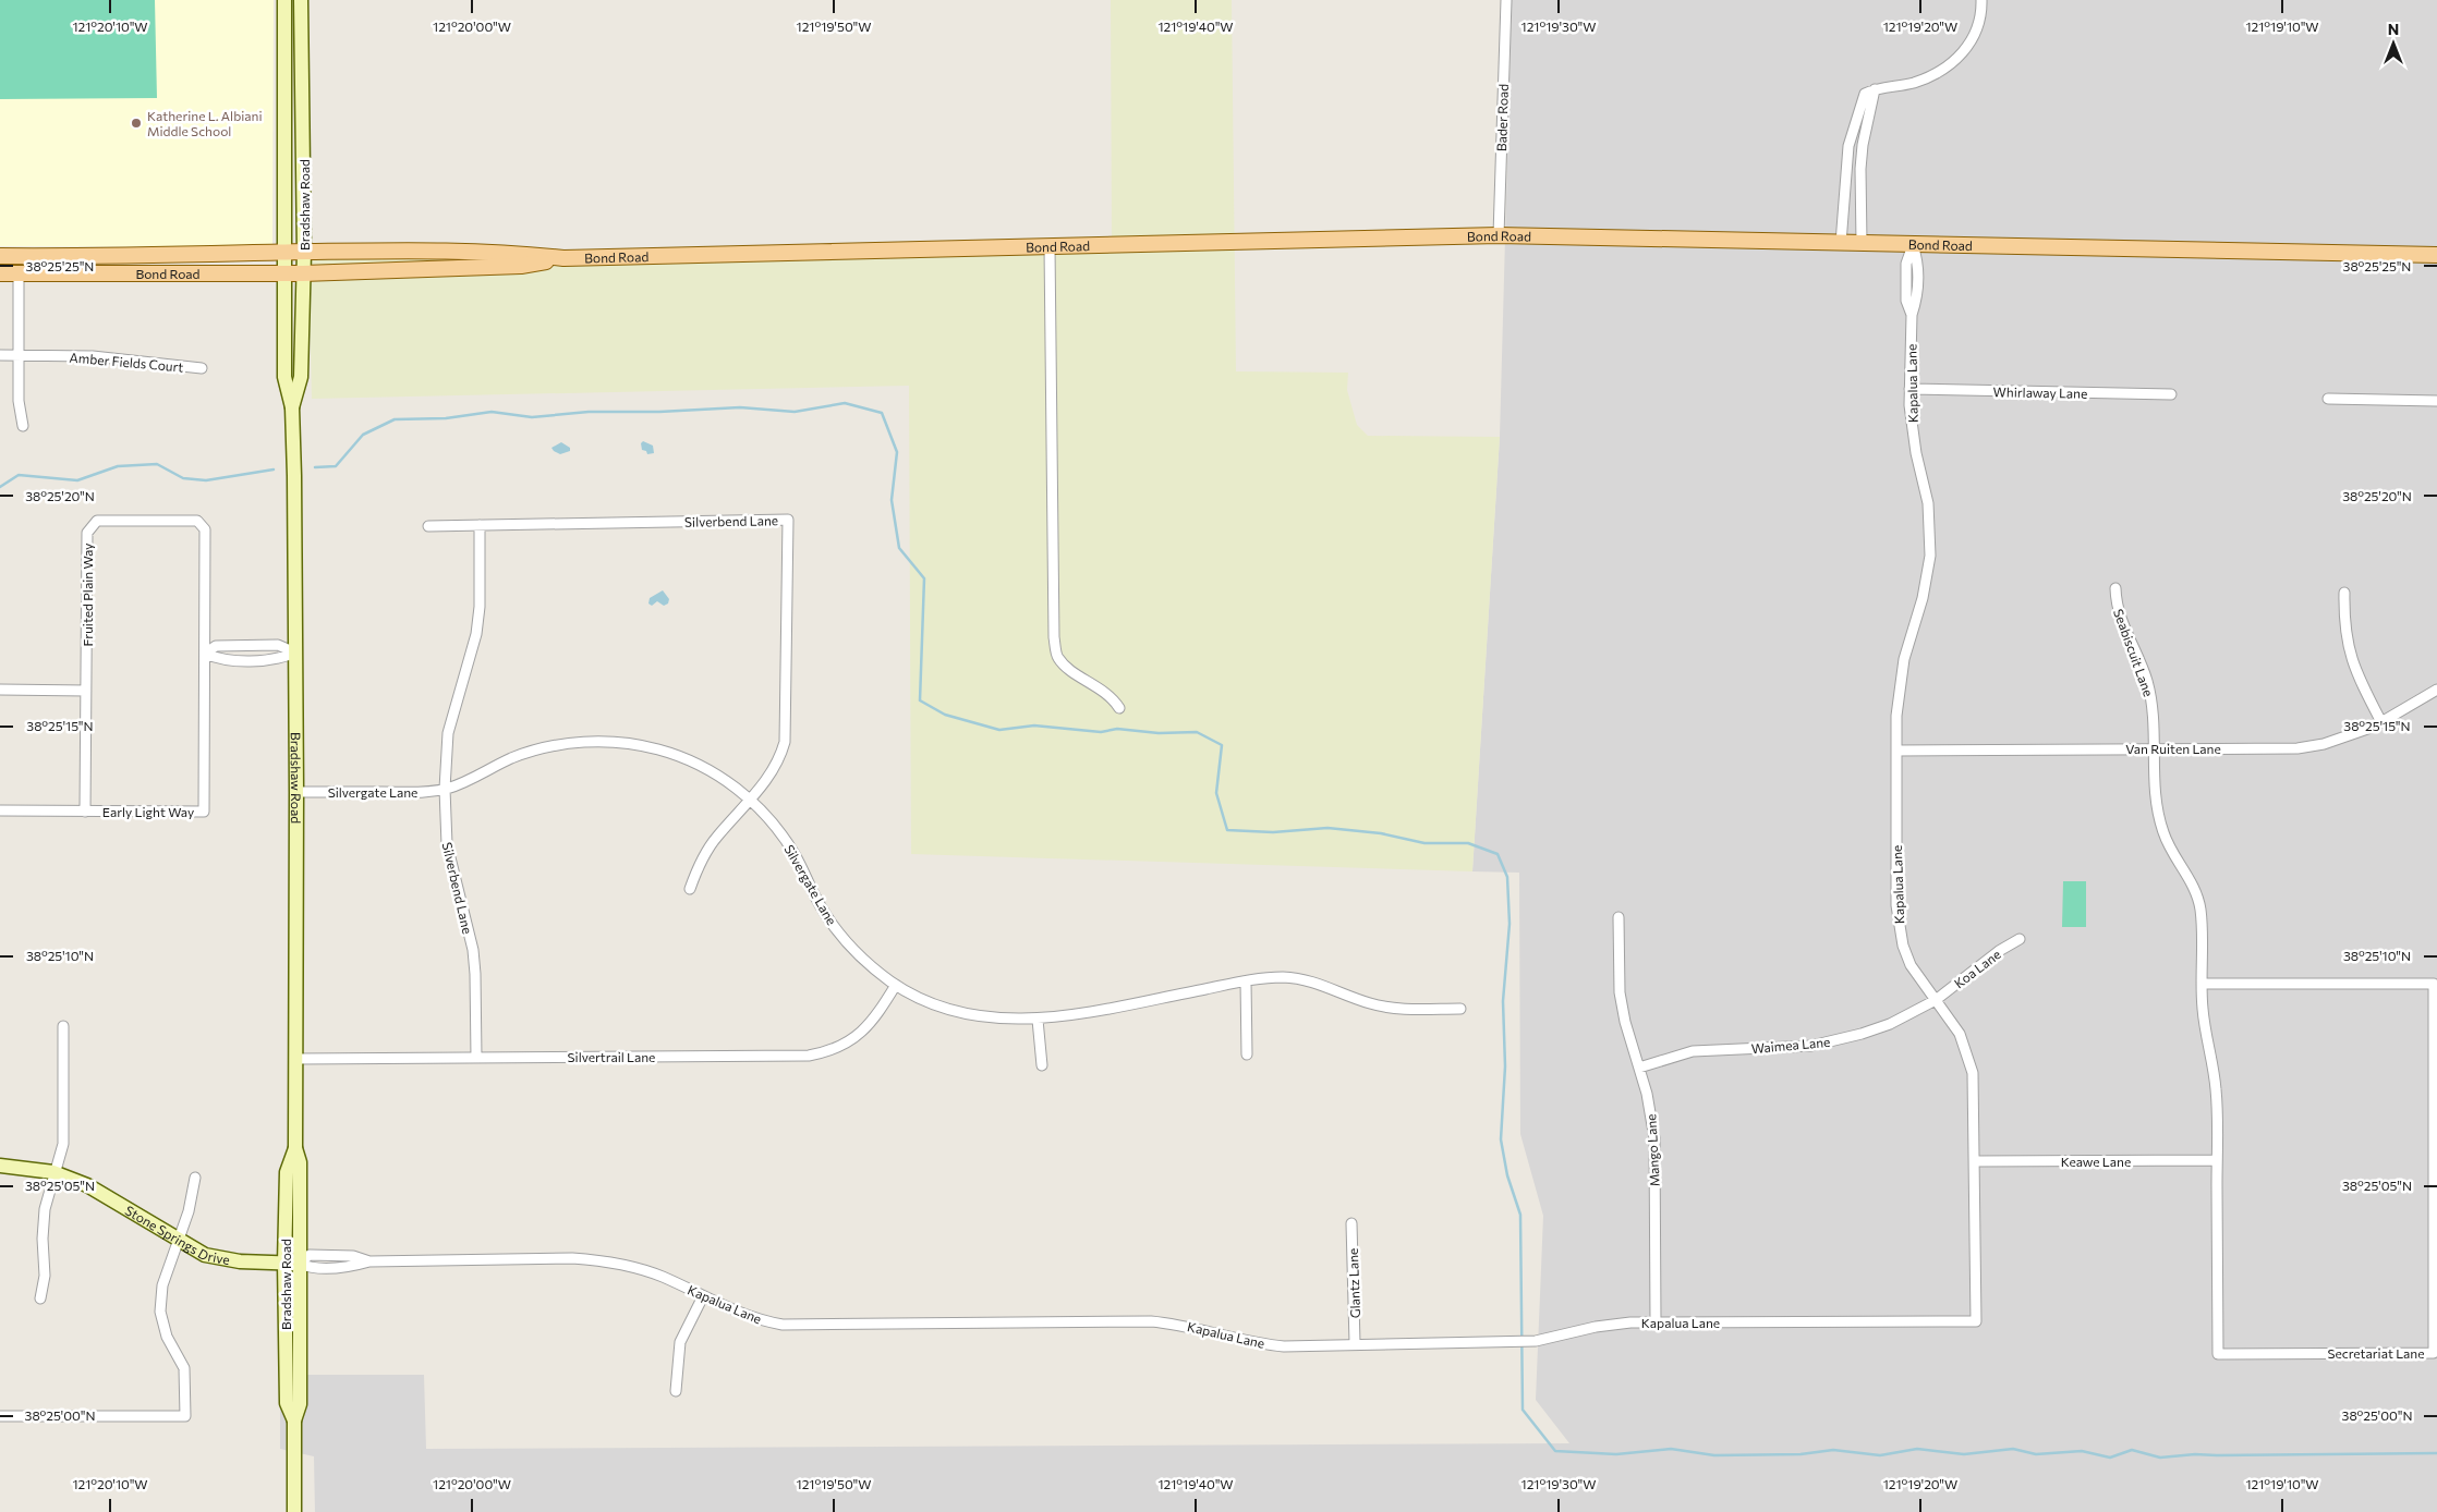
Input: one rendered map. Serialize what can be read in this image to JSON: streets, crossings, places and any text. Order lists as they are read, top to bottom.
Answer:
{
  "streets": {
    "main road": ["Bradshaw Road", "Bond Road", "Stone Springs Drive"],
    "street": [
      "Bader Road",
      "Amber Fields Court",
      "Kapalua Lane",
      "Whirlaway Lane",
      "Silverbend Lane",
      "Fruited Plain Way",
      "Seabiscuit Lane",
      "Van Ruiten Lane",
      "Silvergate Lane",
      "Early Light Way",
      "Koa Lane",
      "Waimea Lane",
      "Silvertrail Lane",
      "Mango Lane",
      "Keawe Lane",
      "Glantz Lane",
      "Secretariat Lane"
    ]
  },
  "crossings": [
    ["Bader Road", "Bond Road"],
    ["Bradshaw Road", "Bond Road"],
    ["Bradshaw Road", "Kapalua Lane"],
    ["Bradshaw Road", "Silvergate Lane"],
    ["Bradshaw Road", "Silvertrail Lane"],
    ["Bradshaw Road", "Stone Springs Drive"],
    ["Bond Road", "Kapalua Lane"],
    ["Kapalua Lane", "Whirlaway Lane"],
    ["Kapalua Lane", "Van Ruiten Lane"],
    ["Kapalua Lane", "Koa Lane"],
    ["Kapalua Lane", "Waimea Lane"],
    ["Kapalua Lane", "Mango Lane"],
    ["Kapalua Lane", "Keawe Lane"],
    ["Kapalua Lane", "Stone Springs Drive"],
    ["Kapalua Lane", "Glantz Lane"],
    ["Silverbend Lane", "Silvergate Lane"],
    ["Silverbend Lane", "Silvertrail Lane"],
    ["Fruited Plain Way", "Early Light Way"],
    ["Seabiscuit Lane", "Van Ruiten Lane"],
    ["Seabiscuit Lane", "Secretariat Lane"],
    ["Van Ruiten Lane", "Secretariat Lane"],
    ["Silvergate Lane", "Silvertrail Lane"],
    ["Koa Lane", "Waimea Lane"],
    ["Waimea Lane", "Mango Lane"],
    ["Keawe Lane", "Secretariat Lane"]
  ],
  "places": ["Katherine L. Albiani Middle School"],
  "north": "top",
  "coordinates": [
    "121°20'10\"W",
    "121°20'00\"W",
    "121°19'50\"W",
    "121°19'40\"W",
    "121°19'30\"W",
    "121°19'20\"W",
    "121°19'10\"W",
    "38°25'25\"N",
    "38°25'20\"N",
    "38°25'15\"N",
    "38°25'10\"N",
    "38°25'05\"N",
    "38°25'00\"N"
  ]
}
